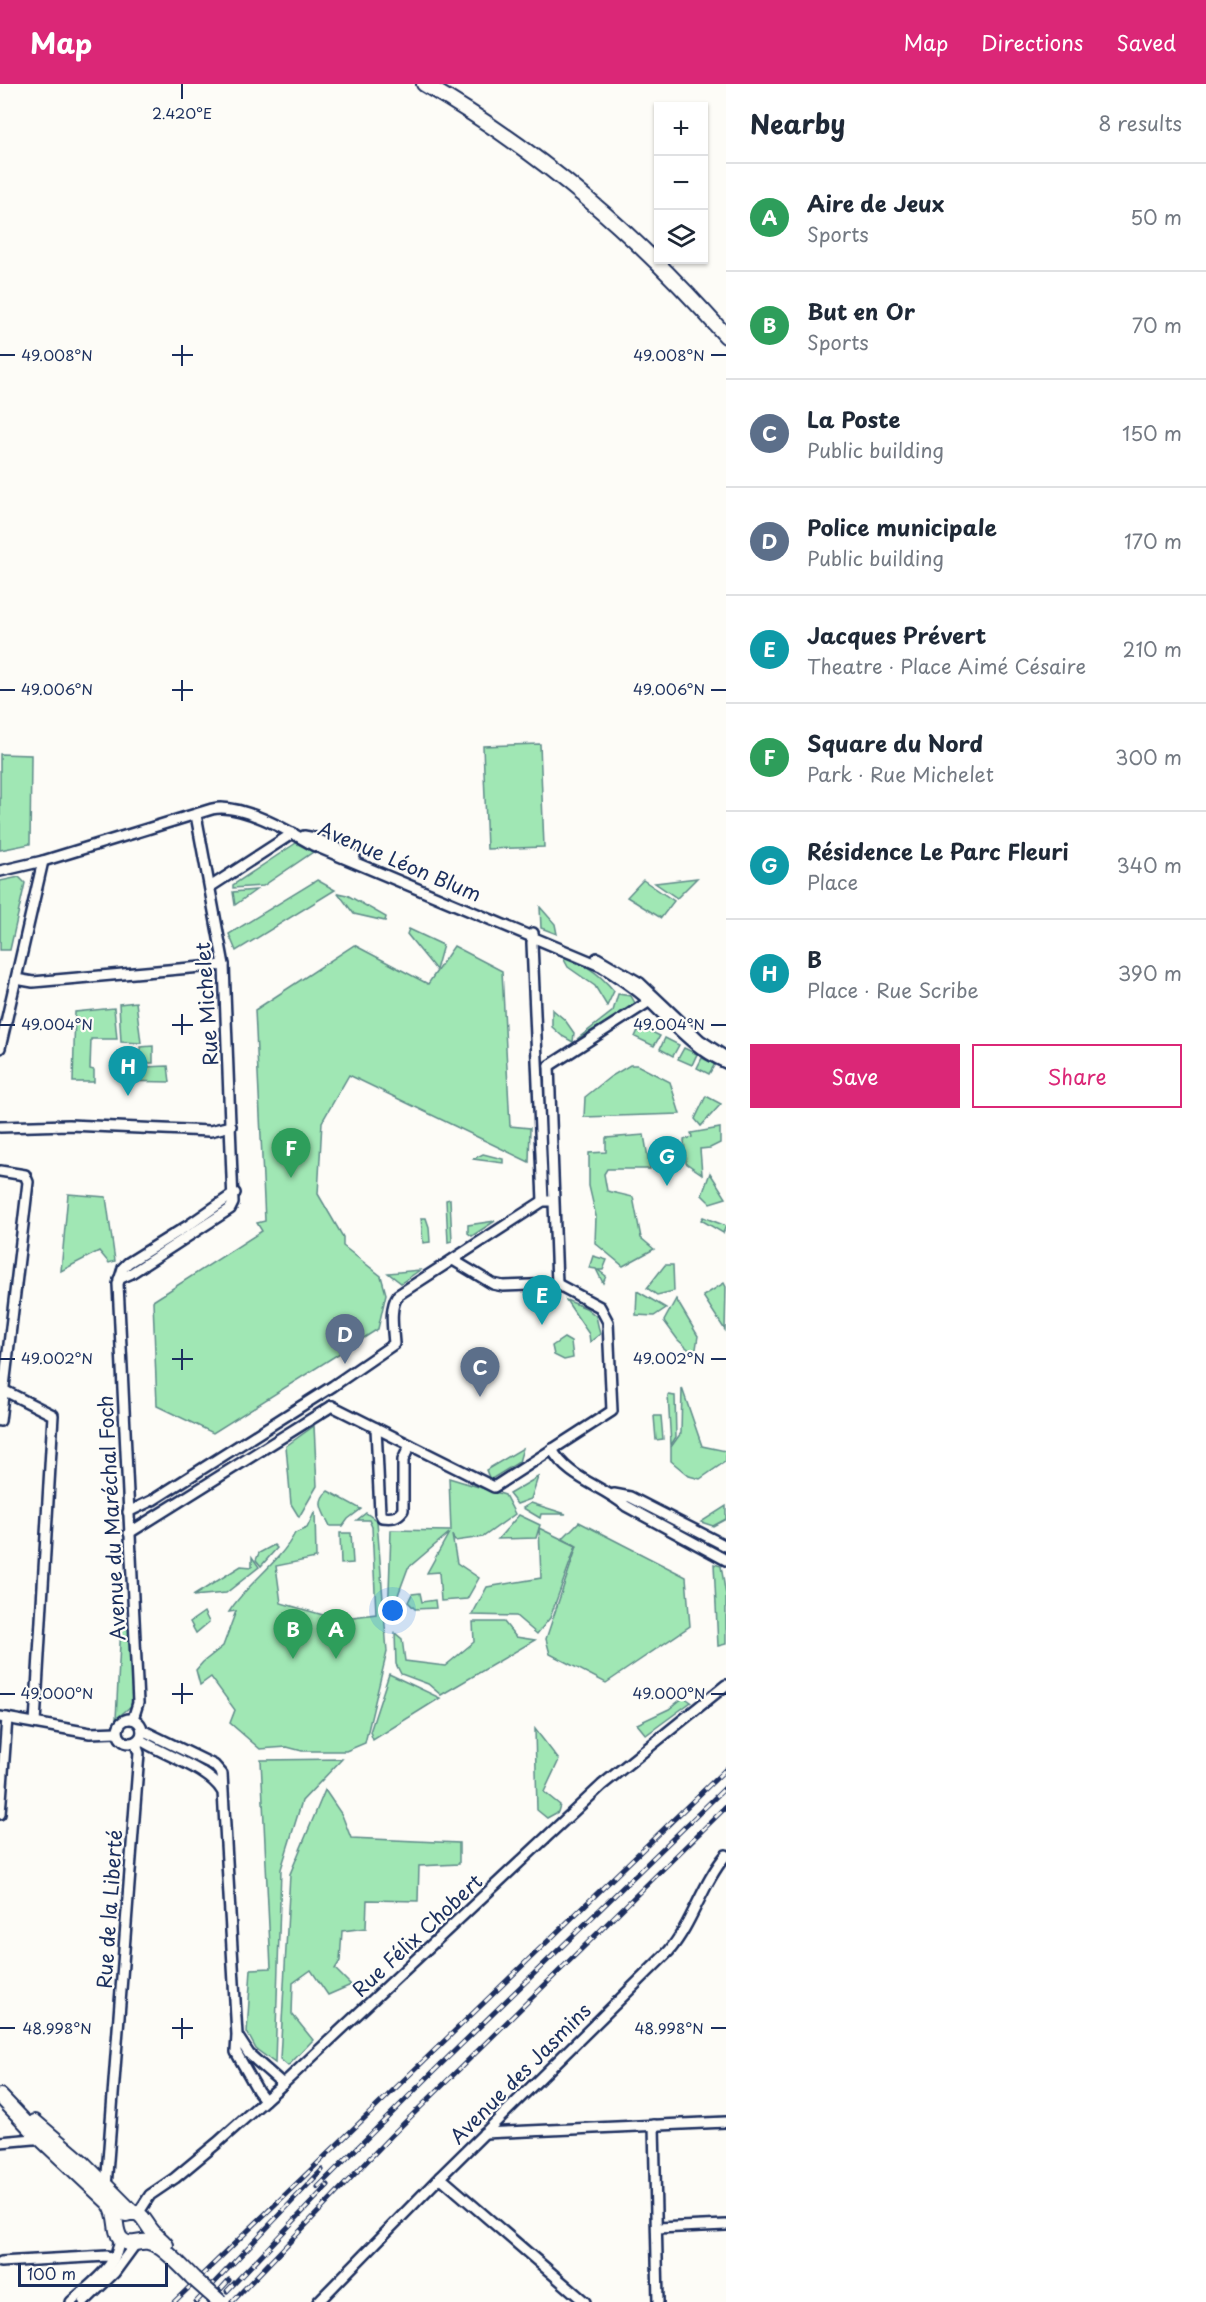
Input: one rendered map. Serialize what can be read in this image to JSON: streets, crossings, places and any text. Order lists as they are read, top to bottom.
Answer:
{
  "streets": {
    "street": [
      "Avenue Léon Blum",
      "Rue Michelet",
      "Avenue du Maréchal Foch",
      "Rue de la Liberté",
      "Rue Félix Chobert",
      "Avenue des Jasmins"
    ]
  },
  "crossings": [
    ["Avenue Léon Blum", "Rue Michelet"],
    ["Rue Michelet", "Avenue du Maréchal Foch"],
    ["Avenue du Maréchal Foch", "Rue de la Liberté"]
  ],
  "scale_bar": "100 m",
  "page": {
    "header": "Map",
    "nav": ["Map", "Directions", "Saved"],
    "heading": ["Nearby", "8 results"],
    "map_buttons": ["+", "−"],
    "list": [
      {
        "mark": "A",
        "name": "Aire de Jeux",
        "note": "Sports",
        "value": "50 m"
      },
      {
        "mark": "B",
        "name": "But en Or",
        "note": "Sports",
        "value": "70 m"
      },
      {
        "mark": "C",
        "name": "La Poste",
        "note": "Public building",
        "value": "150 m"
      },
      {
        "mark": "D",
        "name": "Police municipale",
        "note": "Public building",
        "value": "170 m"
      },
      {
        "mark": "E",
        "name": "Jacques Prévert",
        "note": "Theatre · Place Aimé Césaire",
        "value": "210 m"
      },
      {
        "mark": "F",
        "name": "Square du Nord",
        "note": "Park · Rue Michelet",
        "value": "300 m"
      },
      {
        "mark": "G",
        "name": "Résidence Le Parc Fleuri",
        "note": "Place",
        "value": "340 m"
      },
      {
        "mark": "H",
        "name": "B",
        "note": "Place · Rue Scribe",
        "value": "390 m"
      }
    ],
    "buttons": ["Save", "Share"],
    "pins": [
      "H",
      "F",
      "G",
      "E",
      "D",
      "C",
      "A",
      "B"
    ],
    "scale": "100 m"
  },
  "coordinates": [
    "2.420°E",
    "49.008°N",
    "49.006°N",
    "49.004°N",
    "49.002°N",
    "49.000°N",
    "48.998°N"
  ]
}
